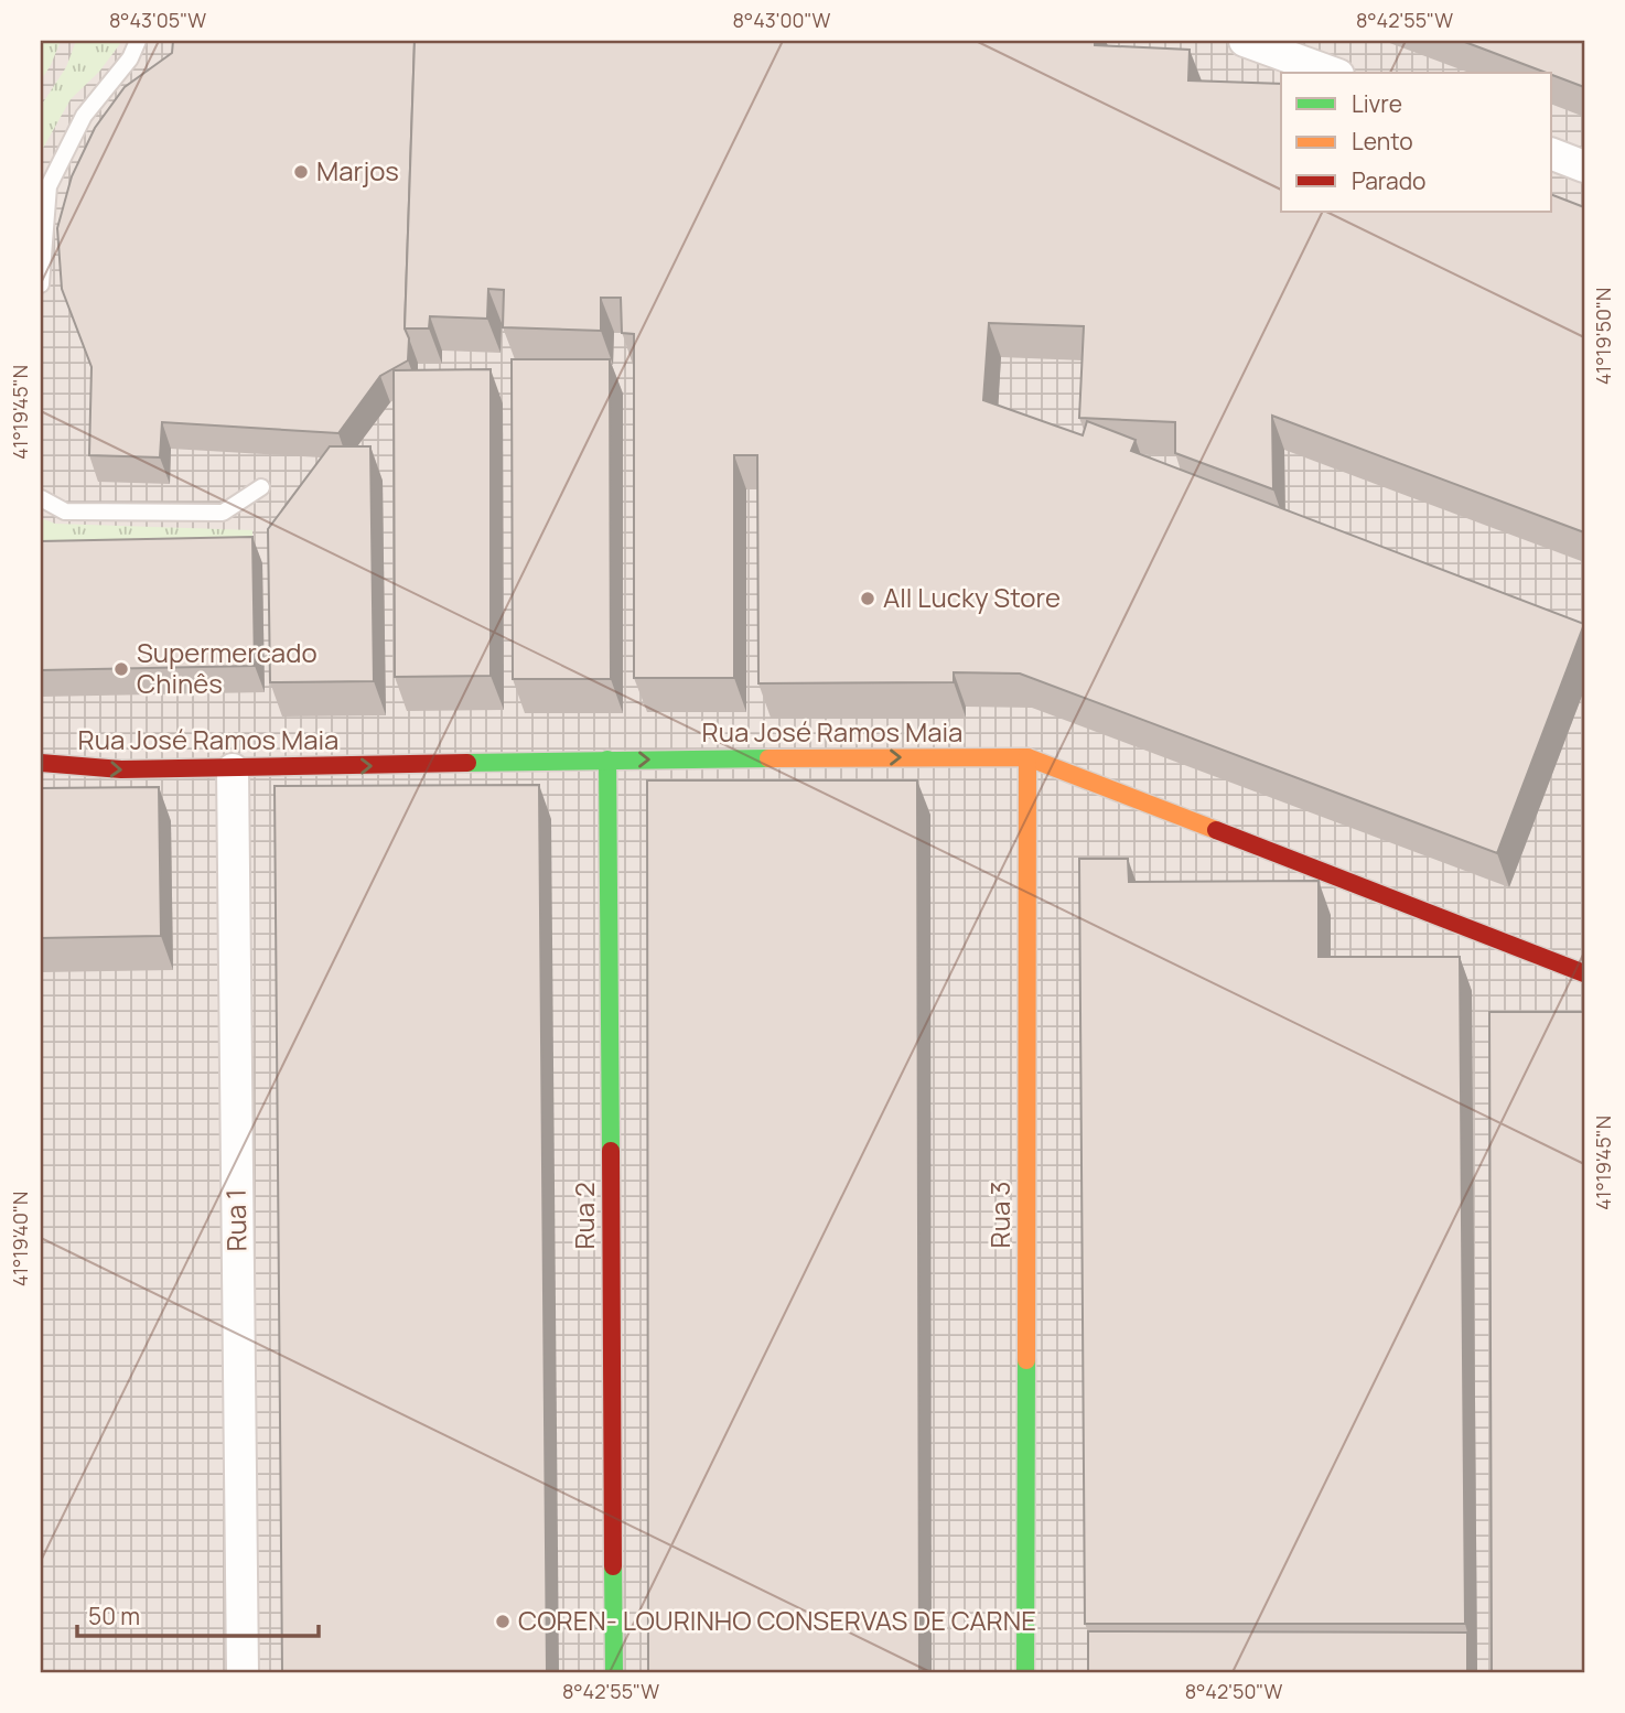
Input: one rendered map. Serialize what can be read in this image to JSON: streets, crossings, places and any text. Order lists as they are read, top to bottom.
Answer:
{
  "streets": {
    "street": [
      "Rua José Ramos Maia",
      "Rua 3",
      "Rua 2",
      "Rua 1"
    ]
  },
  "crossings": [
    ["Rua José Ramos Maia", "Rua 3"],
    ["Rua José Ramos Maia", "Rua 2"],
    ["Rua José Ramos Maia", "Rua 1"]
  ],
  "one_way": ["Rua José Ramos Maia"],
  "places": [
    "Marjos",
    "All Lucky Store",
    "Supermercado Chinês",
    "COREN- LOURINHO CONSERVAS DE CARNE"
  ],
  "legend": ["Livre", "Lento", "Parado"],
  "scale_bar": "50 m",
  "coordinates": [
    "8°43'05\"W",
    "8°43'00\"W",
    "8°42'55\"W",
    "41°19'50\"N",
    "41°19'45\"N",
    "41°19'40\"N",
    "8°42'50\"W"
  ]
}
